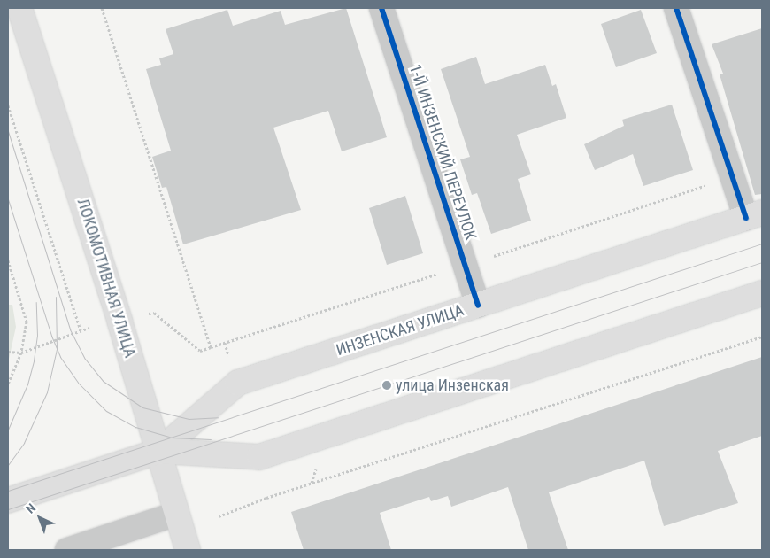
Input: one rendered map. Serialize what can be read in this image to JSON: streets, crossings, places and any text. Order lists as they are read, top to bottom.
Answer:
{
  "streets": {
    "main road": ["ЛОКОМОТИВНАЯ УЛИЦА", "ИНЗЕНСКАЯ УЛИЦА"],
    "street": ["1-Й ИНЗЕНСКИЙ ПЕРЕУЛОК"]
  },
  "crossings": [
    ["1-Й ИНЗЕНСКИЙ ПЕРЕУЛОК", "ИНЗЕНСКАЯ УЛИЦА"],
    ["ЛОКОМОТИВНАЯ УЛИЦА", "ИНЗЕНСКАЯ УЛИЦА"]
  ],
  "places": ["улица Инзенская"],
  "north": "top left"
}
